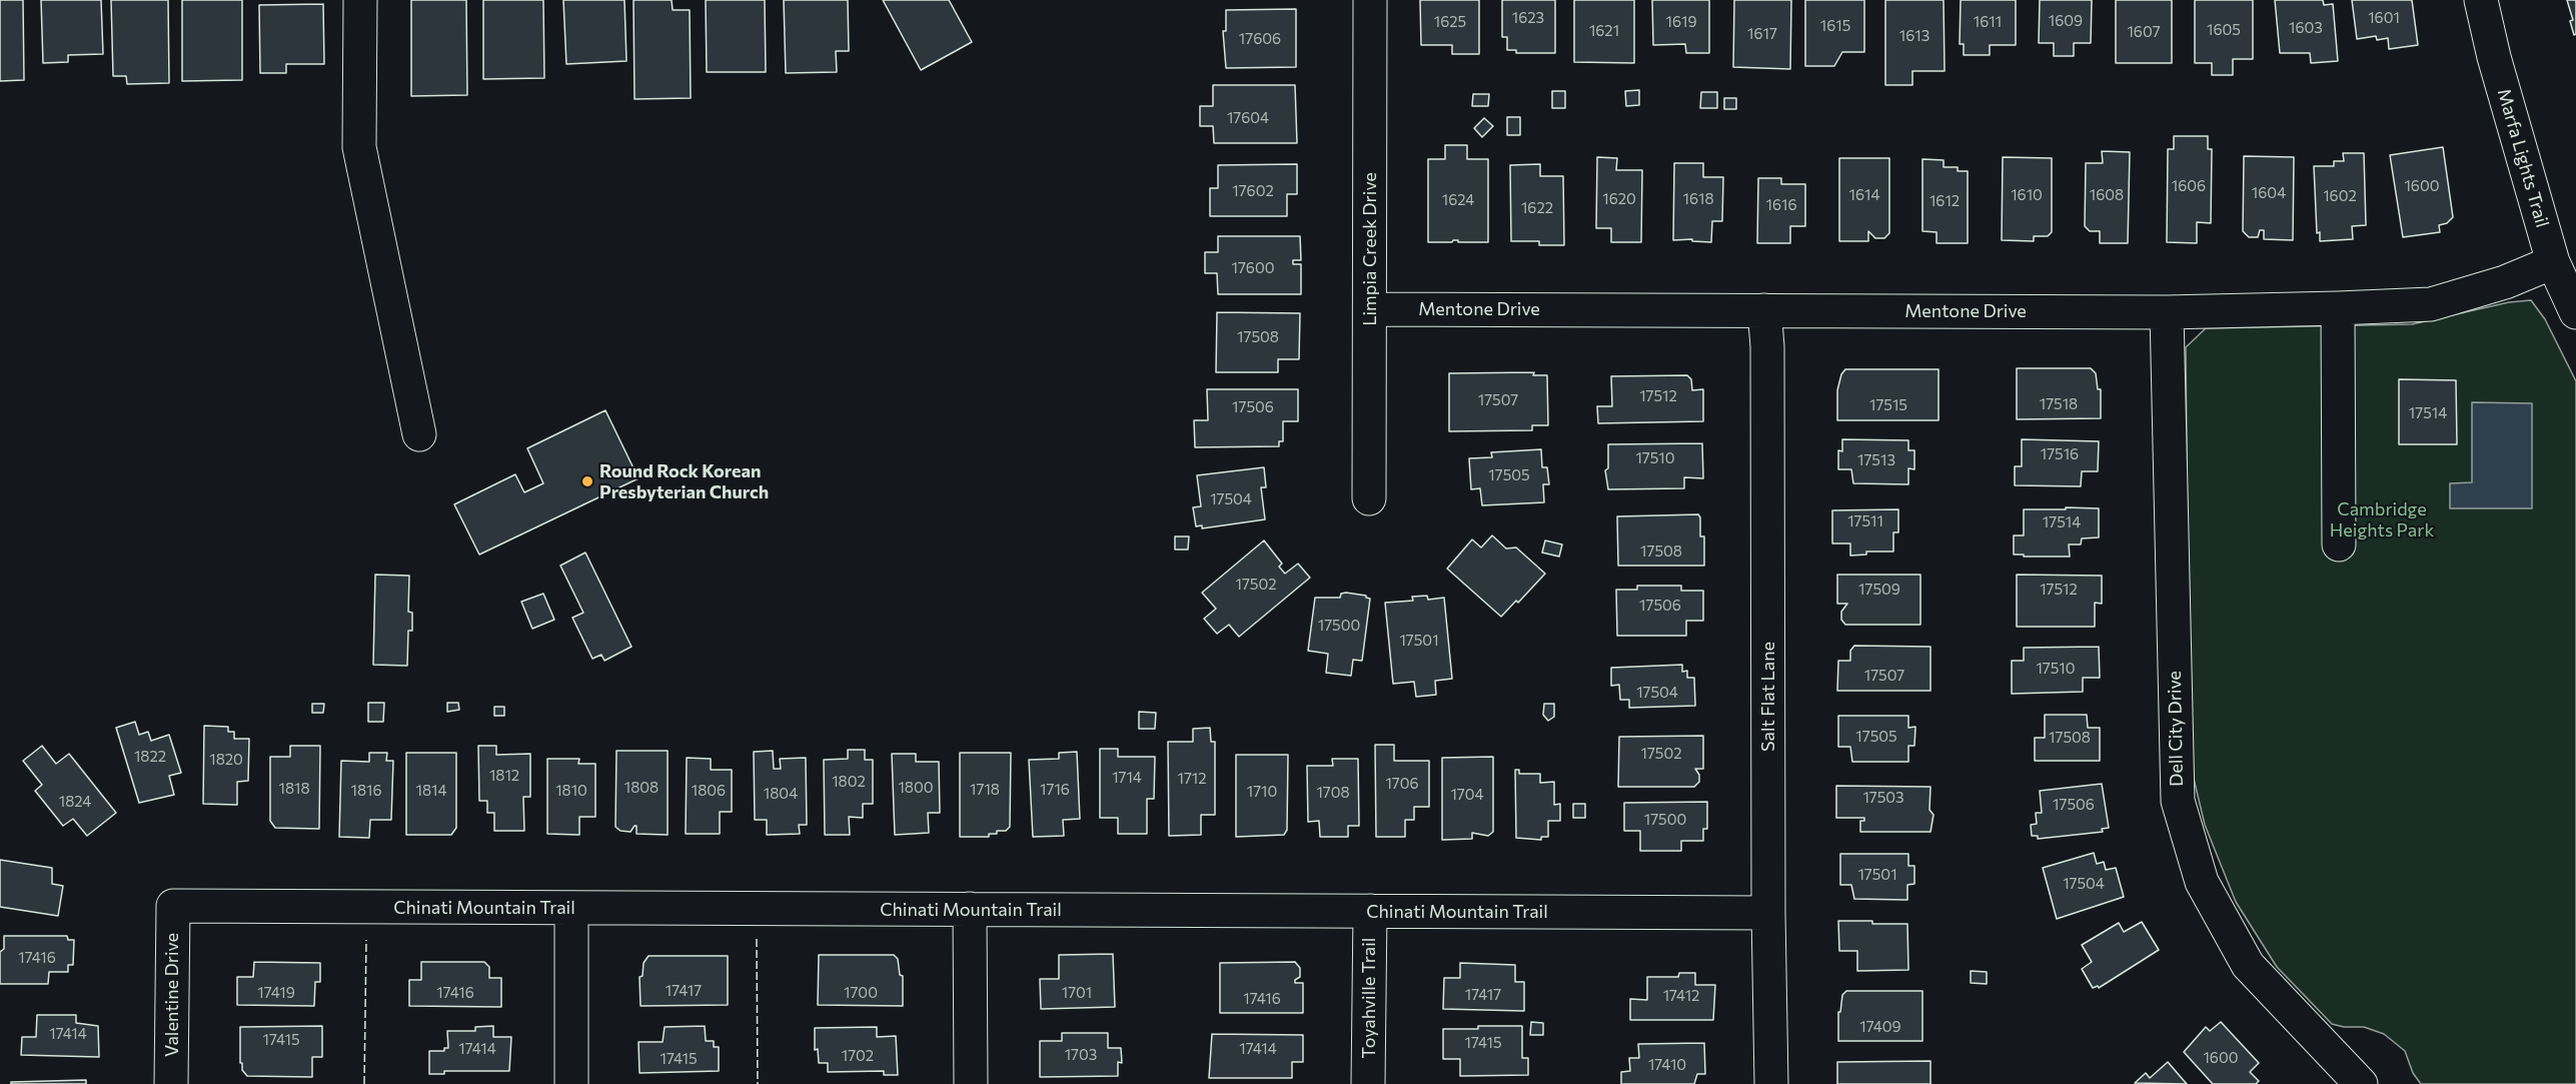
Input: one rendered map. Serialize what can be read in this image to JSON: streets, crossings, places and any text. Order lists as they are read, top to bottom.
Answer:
{
  "streets": {
    "street": [
      "Marfa Lights Trail",
      "Limpia Creek Drive",
      "Mentone Drive",
      "Salt Flat Lane",
      "Dell City Drive",
      "Chinati Mountain Trail",
      "Valentine Drive",
      "Toyahville Trail"
    ]
  },
  "crossings": [
    ["Marfa Lights Trail", "Mentone Drive"],
    ["Limpia Creek Drive", "Mentone Drive"],
    ["Mentone Drive", "Salt Flat Lane"],
    ["Mentone Drive", "Dell City Drive"],
    ["Salt Flat Lane", "Chinati Mountain Trail"],
    ["Chinati Mountain Trail", "Valentine Drive"],
    ["Chinati Mountain Trail", "Toyahville Trail"]
  ],
  "parks": ["Cambridge Heights Park"],
  "places": ["Round Rock Korean Presbyterian Church"],
  "house_numbers": [
    "1623",
    "1601",
    "1609",
    "1625",
    "1619",
    "1611",
    "1615",
    "1603",
    "1605",
    "1621",
    "1607",
    "1617",
    "1613",
    "17606",
    "17604",
    "1606",
    "1600",
    "17602",
    "1604",
    "1614",
    "1610",
    "1608",
    "1602",
    "1620",
    "1618",
    "1624",
    "1612",
    "1616",
    "1622",
    "17600",
    "17508",
    "17512",
    "17507",
    "17518",
    "17515",
    "17506",
    "17514",
    "17516",
    "17510",
    "17513",
    "17505",
    "17504",
    "17511",
    "17514",
    "17508",
    "17502",
    "17509",
    "17512",
    "17506",
    "17500",
    "17501",
    "17510",
    "17507",
    "17504",
    "17505",
    "17508",
    "17502",
    "1822",
    "1820",
    "1812",
    "1714",
    "1712",
    "1802",
    "1706",
    "1808",
    "1800",
    "1818",
    "1718",
    "1716",
    "1816",
    "1814",
    "1810",
    "1806",
    "1710",
    "1708",
    "1804",
    "1704",
    "17503",
    "1824",
    "17506",
    "17500",
    "17501",
    "17504",
    "17416",
    "17417",
    "17419",
    "17416",
    "1700",
    "1701",
    "17417",
    "17412",
    "17416",
    "17409",
    "17414",
    "17415",
    "17415",
    "17414",
    "17414",
    "1703",
    "1702",
    "1600",
    "17415",
    "17410"
  ]
}
